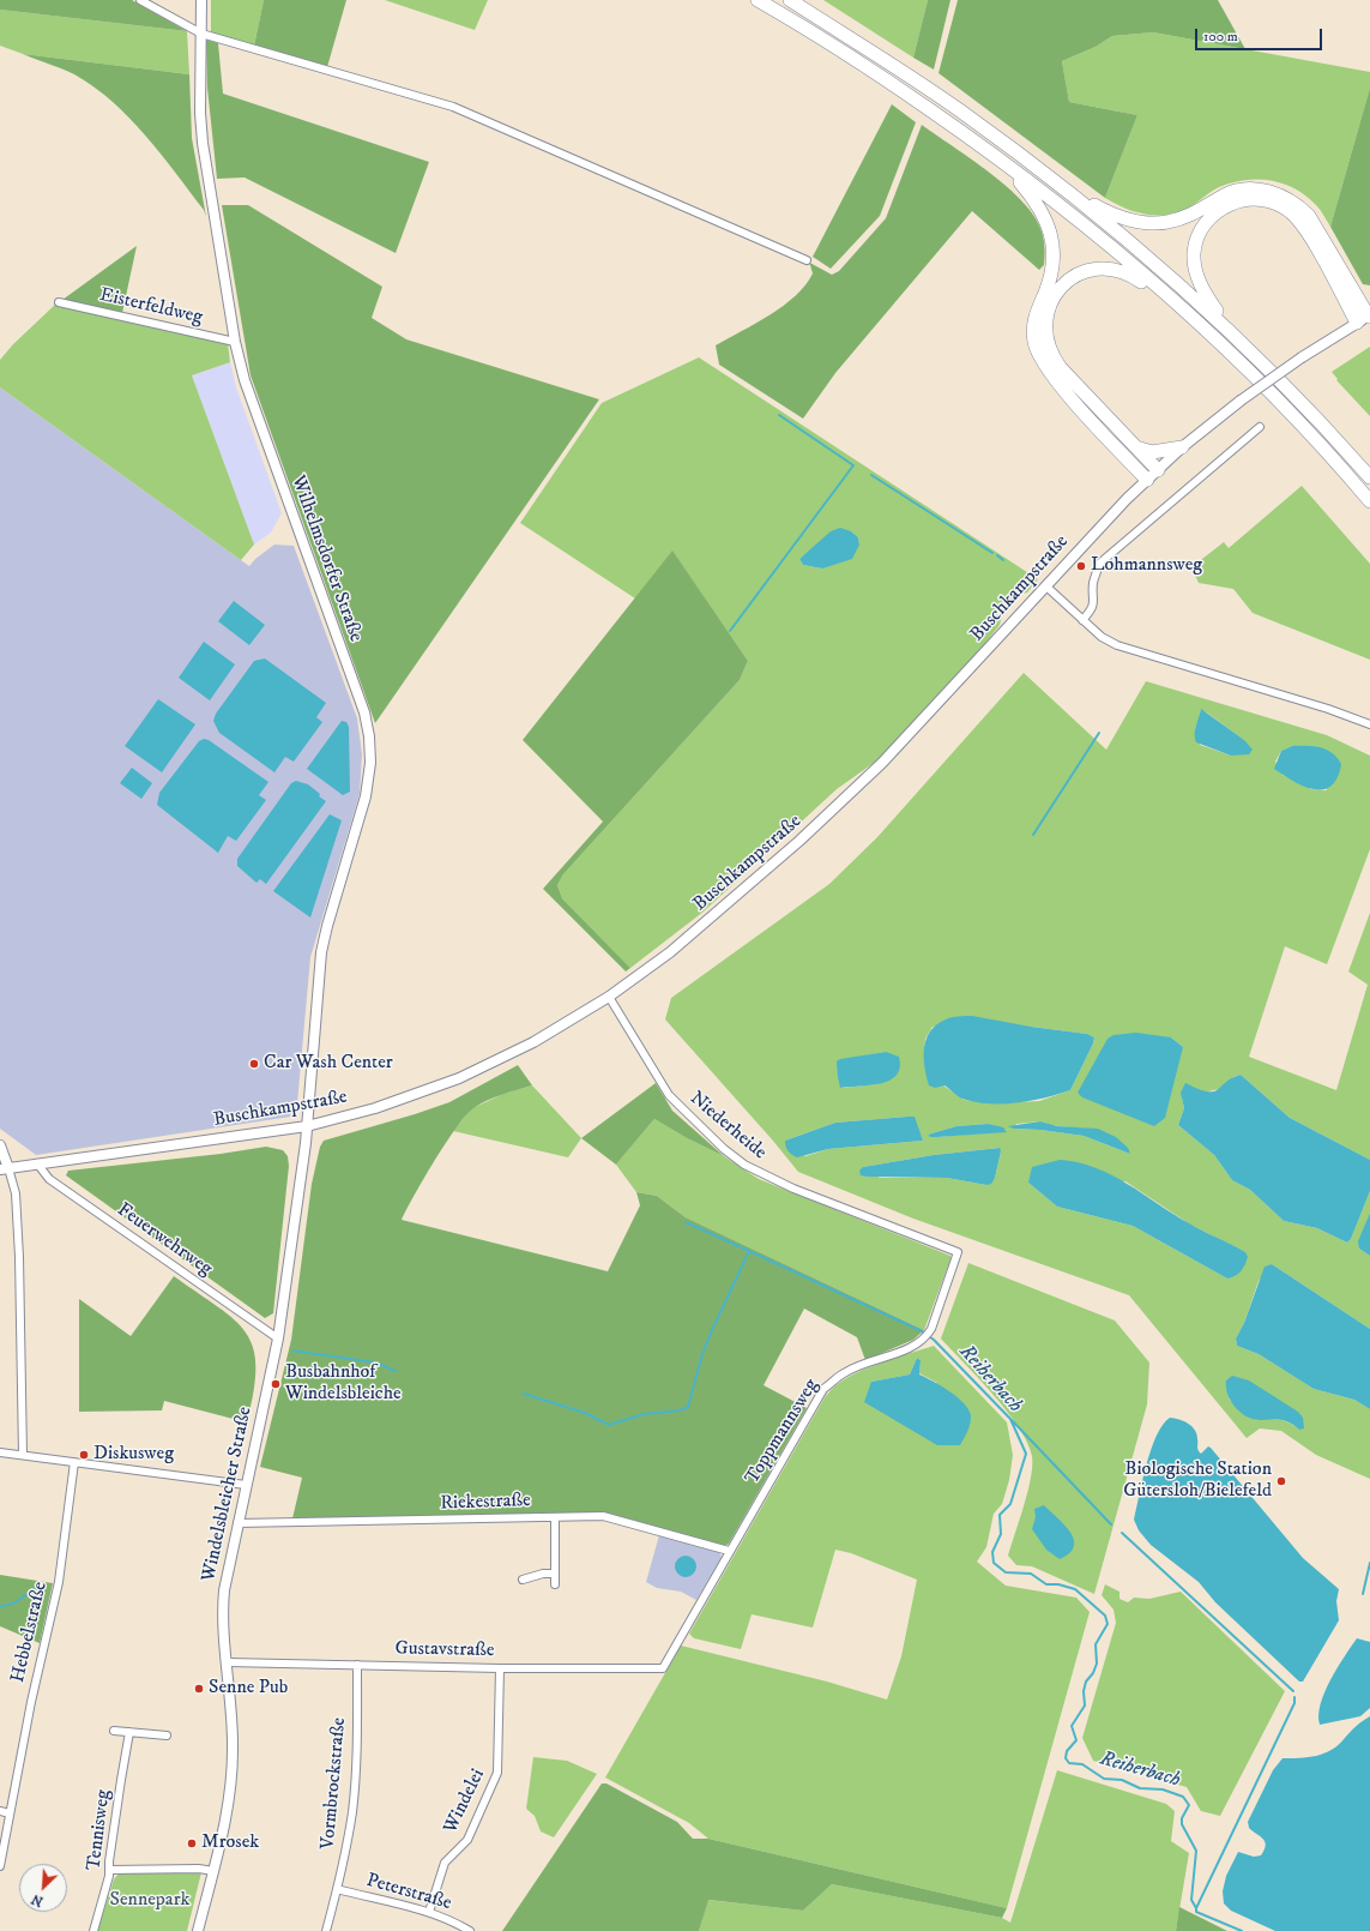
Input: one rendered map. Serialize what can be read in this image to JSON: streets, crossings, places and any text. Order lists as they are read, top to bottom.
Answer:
{
  "streets": {
    "main road": ["Wilhelmsdorfer Straße", "Buschkampstraße", "Windelsbleicher Straße"],
    "street": [
      "Eisterfeldweg",
      "Niederheide",
      "Feuerwehrweg",
      "Toppmannsweg",
      "Riekestraße",
      "Hebbelstraße",
      "Gustavstraße",
      "Vormbrockstraße",
      "Windelei",
      "Tennisweg",
      "Peterstraße"
    ]
  },
  "crossings": [
    ["Eisterfeldweg", "Wilhelmsdorfer Straße"],
    ["Wilhelmsdorfer Straße", "Buschkampstraße"],
    ["Wilhelmsdorfer Straße", "Windelsbleicher Straße"],
    ["Buschkampstraße", "Niederheide"],
    ["Buschkampstraße", "Feuerwehrweg"],
    ["Buschkampstraße", "Windelsbleicher Straße"],
    ["Niederheide", "Toppmannsweg"],
    ["Feuerwehrweg", "Windelsbleicher Straße"],
    ["Toppmannsweg", "Riekestraße"],
    ["Toppmannsweg", "Gustavstraße"],
    ["Windelsbleicher Straße", "Riekestraße"],
    ["Windelsbleicher Straße", "Gustavstraße"],
    ["Gustavstraße", "Vormbrockstraße"],
    ["Gustavstraße", "Windelei"],
    ["Vormbrockstraße", "Peterstraße"],
    ["Windelei", "Peterstraße"]
  ],
  "water": ["Reiherbach"],
  "parks": ["Sennepark"],
  "places": [
    "Lohmannsweg",
    "Car Wash Center",
    "Busbahnhof Windelsbleiche",
    "Diskusweg",
    "Biologische Station Gütersloh/Bielefeld",
    "Senne Pub",
    "Mrosek"
  ],
  "scale_bar": "100 m",
  "north": "bottom left"
}
